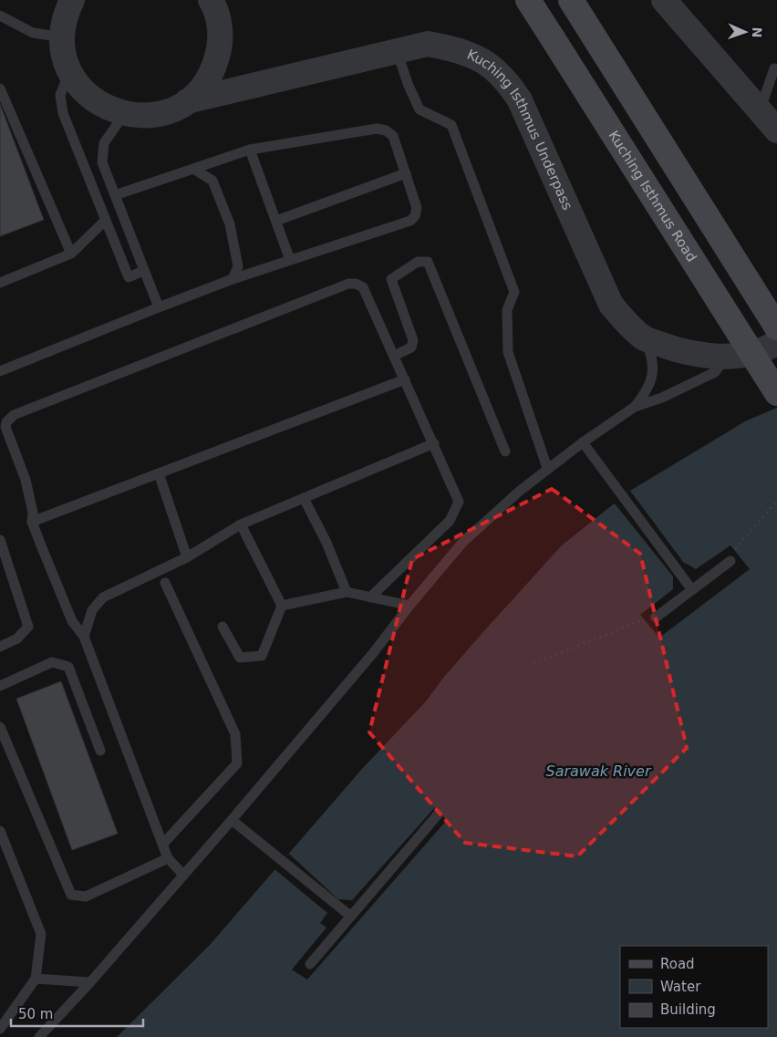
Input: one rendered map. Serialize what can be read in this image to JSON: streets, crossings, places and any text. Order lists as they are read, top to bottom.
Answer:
{
  "streets": {
    "main road": ["Kuching Isthmus Road"],
    "street": ["Kuching Isthmus Underpass"]
  },
  "water": ["Sarawak River"],
  "legend": ["Road", "Water", "Building"],
  "scale_bar": "50 m",
  "north": "right"
}
